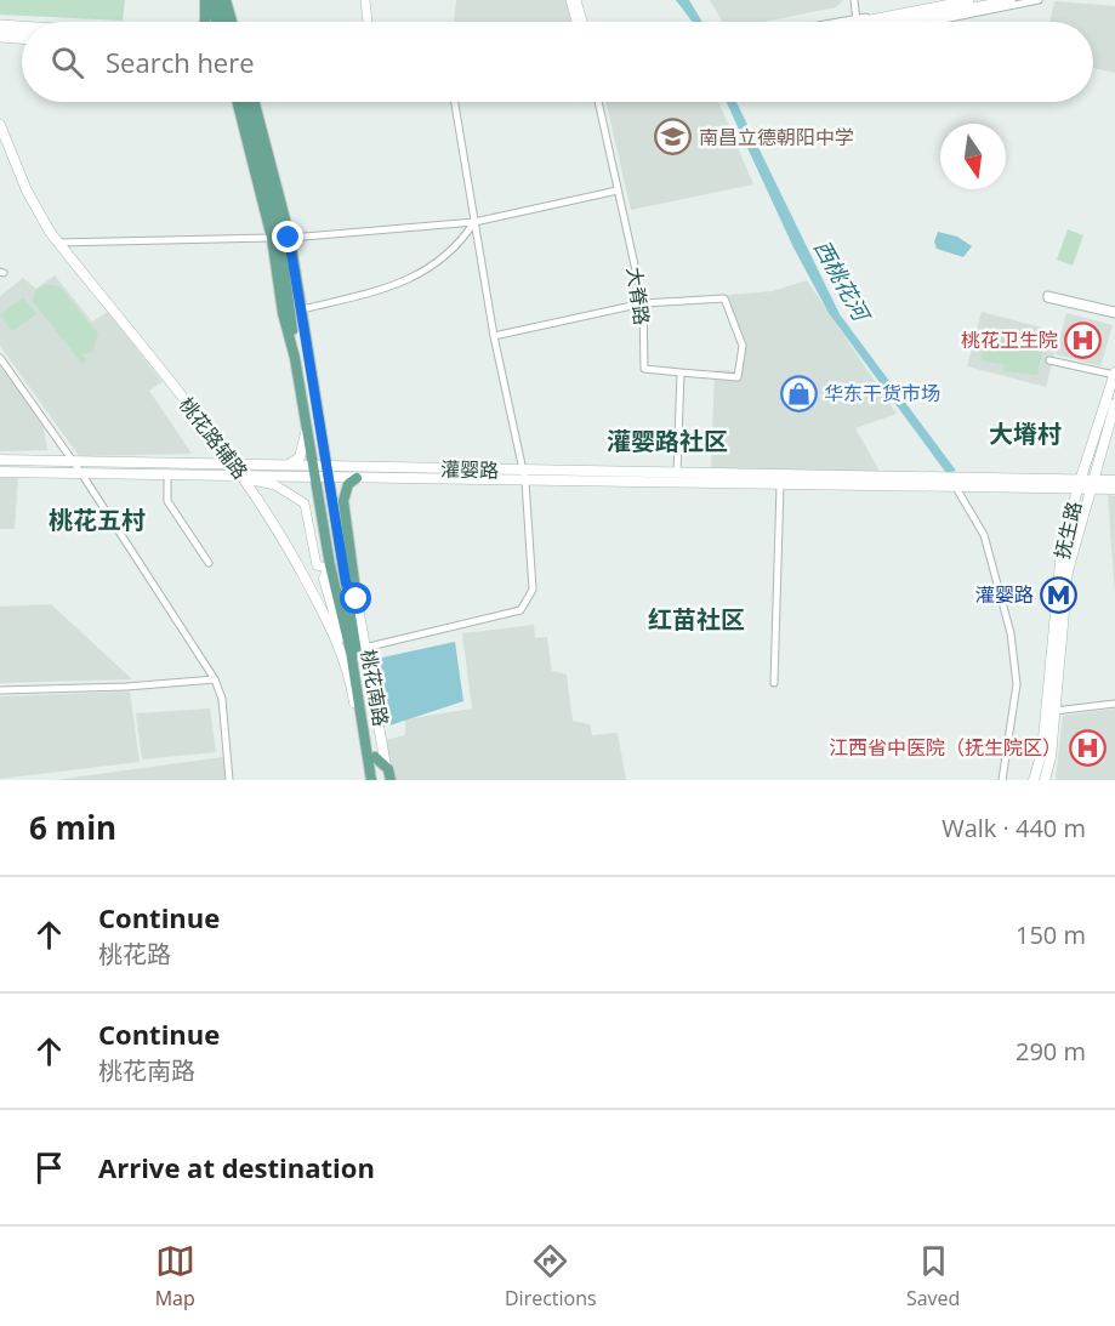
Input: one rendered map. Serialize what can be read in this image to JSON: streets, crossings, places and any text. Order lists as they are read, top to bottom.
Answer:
{
  "streets": {
    "main road": [
      "桃花路辅路",
      "灌婴路",
      "抚生路",
      "桃花南路"
    ],
    "street": ["大脊路"]
  },
  "crossings": [
    ["桃花路辅路", "灌婴路"],
    ["桃花路辅路", "桃花南路"],
    ["灌婴路", "抚生路"],
    ["灌婴路", "桃花南路"]
  ],
  "districts": [
    "大塉村",
    "灌婴路社区",
    "桃花五村",
    "红苗社区"
  ],
  "water": ["西桃花河"],
  "places": {
    "school or university": ["南昌立德朝阳中学"],
    "hospital": ["桃花卫生院", "江西省中医院（抚生院区）"],
    "shop": ["华东干货市场"],
    "metro station": ["灌婴路"]
  },
  "north": "bottom",
  "page": {
    "search": "Search here",
    "heading": ["6 min", "Walk · 440 m"],
    "list": [
      ["Continue", "桃花路", "150 m"],
      ["Continue", "桃花南路", "290 m"],
      "Arrive at destination"
    ],
    "nav": ["Map", "Directions", "Saved"]
  }
}
